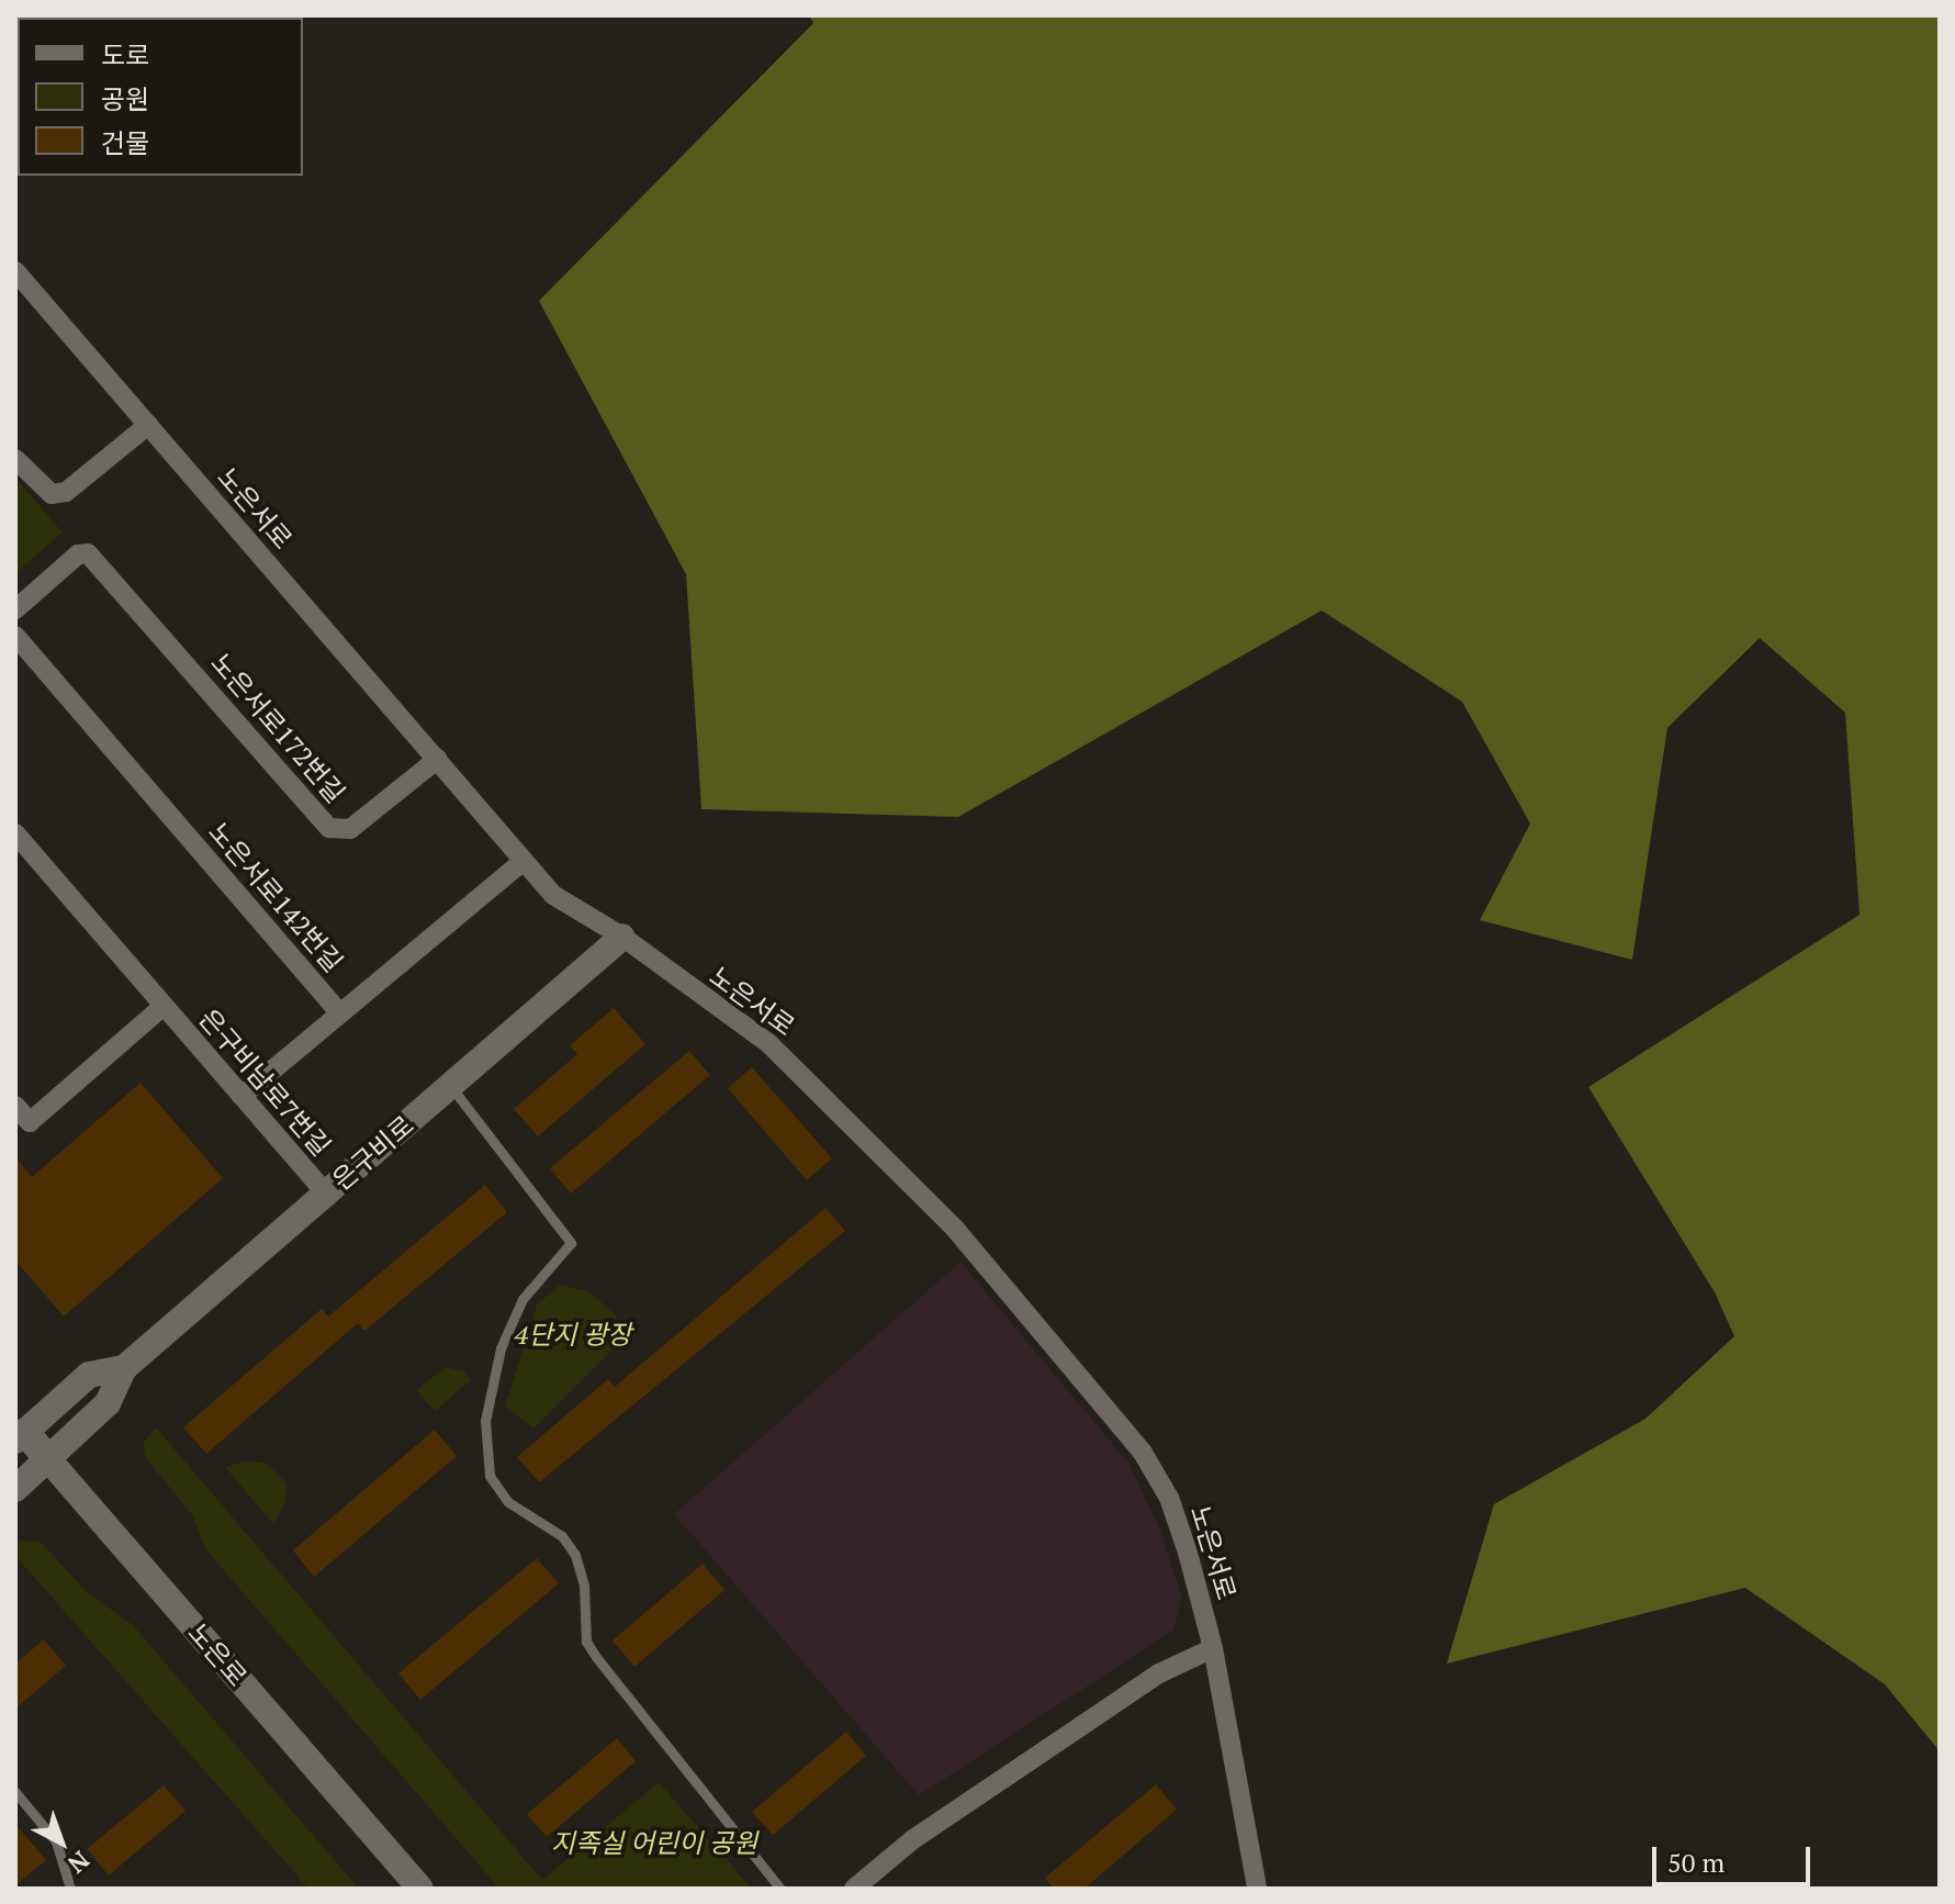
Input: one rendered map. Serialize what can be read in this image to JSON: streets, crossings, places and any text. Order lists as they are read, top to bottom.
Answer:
{
  "streets": {
    "main road": ["노은로"],
    "street": [
      "노은서로",
      "노은서로172번길",
      "노은서로142번길",
      "은구비남로7번길",
      "은구비로"
    ]
  },
  "crossings": [
    ["노은서로", "노은서로172번길"],
    ["노은서로", "노은서로142번길"],
    ["노은서로", "은구비로"],
    ["은구비남로7번길", "은구비로"],
    ["은구비로", "노은로"]
  ],
  "parks": ["4단지 광장", "지족실 어린이 공원"],
  "legend": ["도로", "공원", "건물"],
  "scale_bar": "50 m",
  "north": "bottom right"
}
